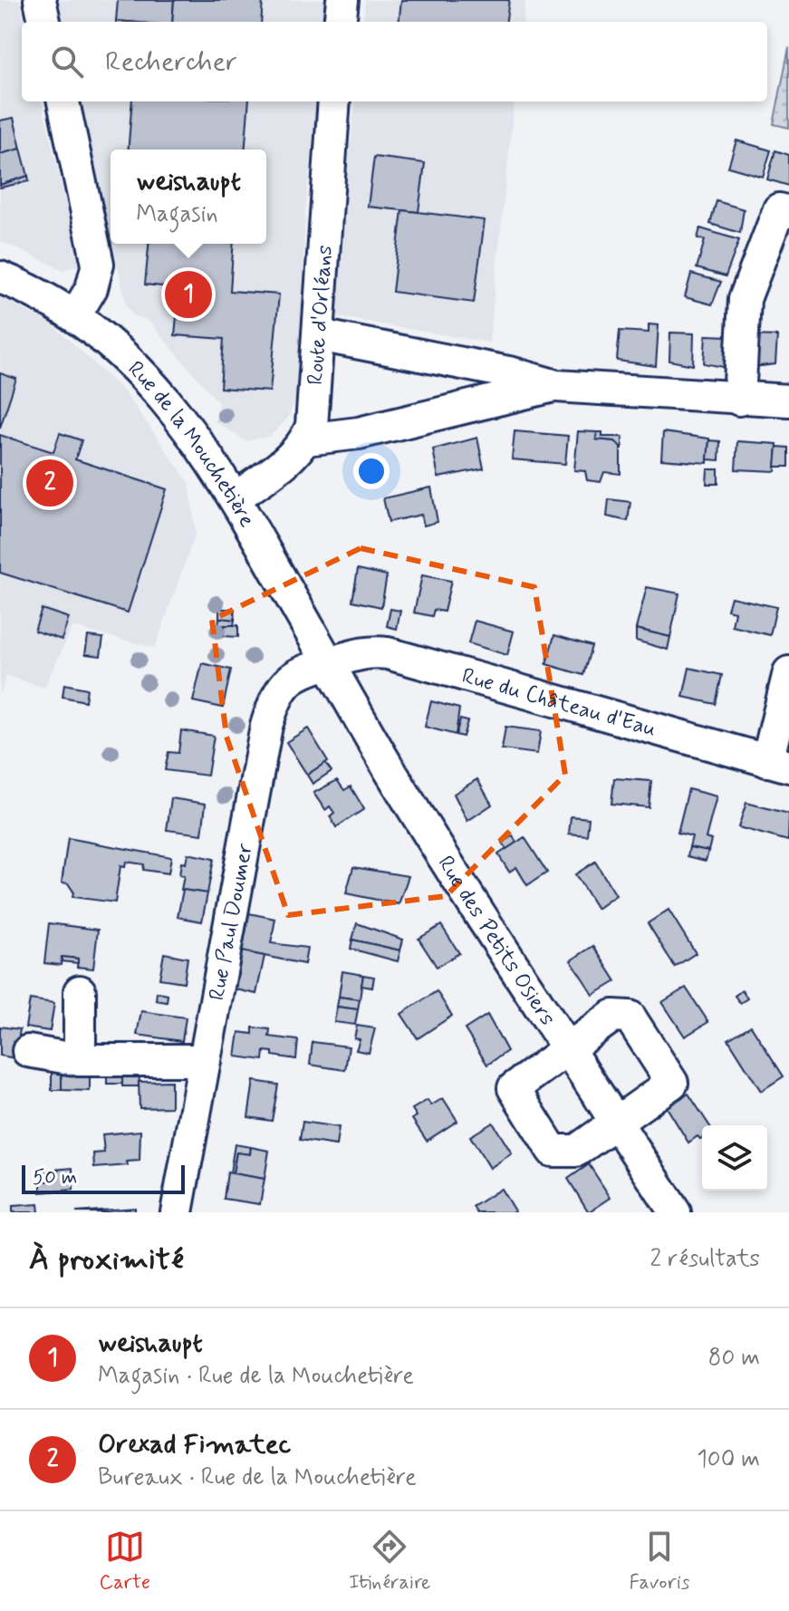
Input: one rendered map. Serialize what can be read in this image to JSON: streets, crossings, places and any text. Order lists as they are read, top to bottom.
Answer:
{
  "streets": {
    "street": [
      "Route d'Orléans",
      "Rue de la Mouchetière",
      "Rue du Château d'Eau",
      "Rue Paul Doumer",
      "Rue des Petits Osiers"
    ]
  },
  "crossings": [
    ["Rue de la Mouchetière", "Rue du Château d'Eau"],
    ["Rue de la Mouchetière", "Rue Paul Doumer"],
    ["Rue de la Mouchetière", "Rue des Petits Osiers"],
    ["Rue du Château d'Eau", "Rue Paul Doumer"],
    ["Rue du Château d'Eau", "Rue des Petits Osiers"],
    ["Rue Paul Doumer", "Rue des Petits Osiers"]
  ],
  "scale_bar": "50 m",
  "page": {
    "search": "Rechercher",
    "popup": ["weishaupt", "Magasin"],
    "pins": ["1", "2"],
    "scale": "50 m",
    "heading": ["À proximité", "2 résultats"],
    "list": [
      {
        "mark": "1",
        "name": "weishaupt",
        "note": "Magasin · Rue de la Mouchetière",
        "value": "80 m"
      },
      {
        "mark": "2",
        "name": "Orexad Fimatec",
        "note": "Bureaux · Rue de la Mouchetière",
        "value": "100 m"
      }
    ],
    "nav": ["Carte", "Itinéraire", "Favoris"]
  }
}
